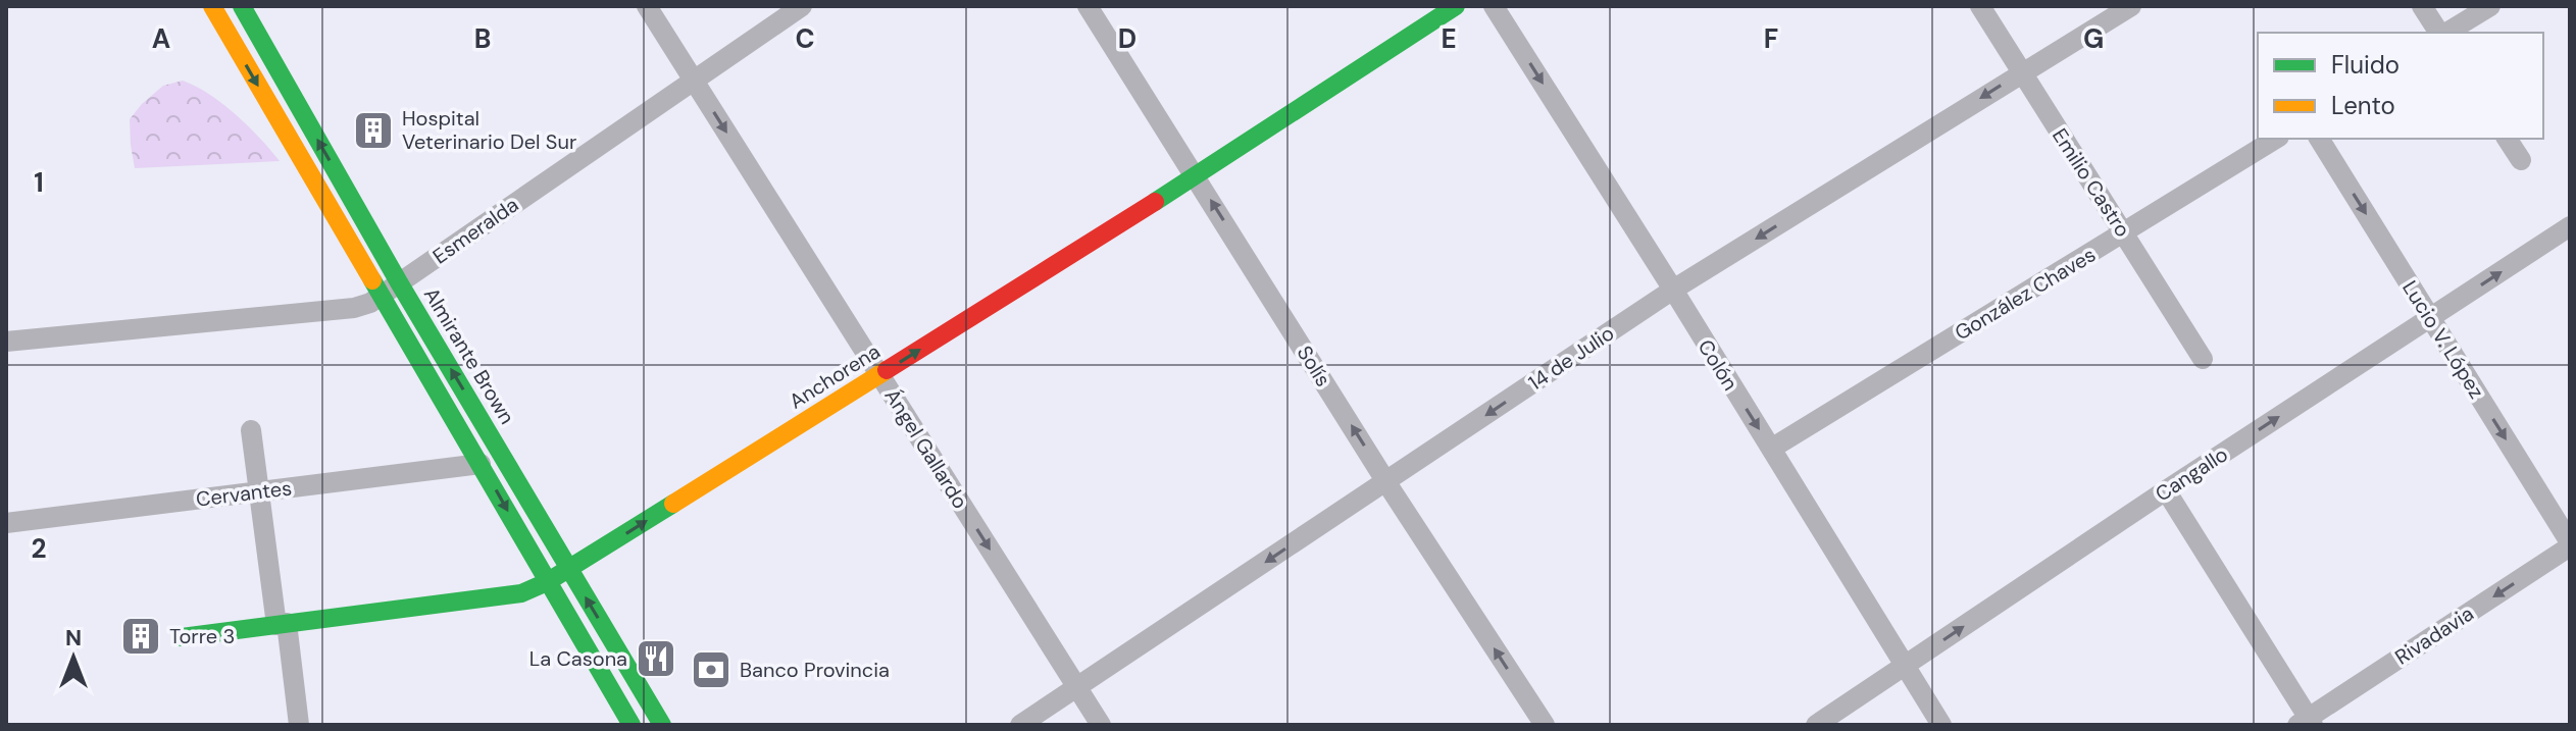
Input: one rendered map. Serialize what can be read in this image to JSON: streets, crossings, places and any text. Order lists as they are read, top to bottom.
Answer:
{
  "streets": {
    "main road": ["Almirante Brown", "Anchorena"],
    "street": [
      "Emilio Castro",
      "Esmeralda",
      "González Chaves",
      "Lucio V. López",
      "14 de Julio",
      "Colón",
      "Solís",
      "Ángel Gallardo",
      "Cangallo",
      "Cervantes",
      "Rivadavia"
    ]
  },
  "crossings": [
    ["Emilio Castro", "González Chaves"],
    ["Emilio Castro", "14 de Julio"],
    ["Esmeralda", "Almirante Brown"],
    ["Esmeralda", "Ángel Gallardo"],
    ["González Chaves", "Colón"],
    ["Lucio V. López", "Cangallo"],
    ["Lucio V. López", "Rivadavia"],
    ["Almirante Brown", "Anchorena"],
    ["14 de Julio", "Colón"],
    ["14 de Julio", "Solís"],
    ["14 de Julio", "Ángel Gallardo"],
    ["Colón", "Cangallo"],
    ["Solís", "Anchorena"],
    ["Anchorena", "Ángel Gallardo"]
  ],
  "one_way": [
    "Lucio V. López",
    "14 de Julio",
    "Colón",
    "Solís",
    "Anchorena",
    "Ángel Gallardo",
    "Cangallo",
    "Rivadavia"
  ],
  "places": {
    "building": ["Hospital Veterinario Del Sur", "Torre 3"],
    "restaurant": ["La Casona"],
    "bank": ["Banco Provincia"]
  },
  "legend": ["Fluido", "Lento"],
  "north": "top",
  "grid": {
    "columns": [
      "A",
      "B",
      "C",
      "D",
      "E",
      "F",
      "G"
    ],
    "rows": ["1", "2"]
  }
}
